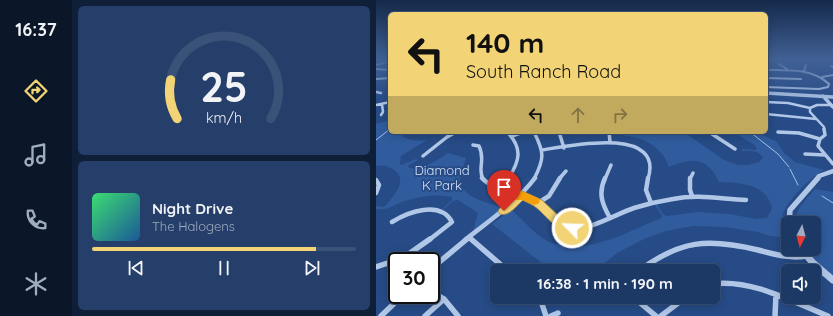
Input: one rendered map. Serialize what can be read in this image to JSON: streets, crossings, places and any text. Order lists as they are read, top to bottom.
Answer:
{
  "parks": ["Diamond K Park"],
  "north": "bottom",
  "page": {
    "tabs": "16:37",
    "turn": ["140 m", "South Ranch Road"],
    "song": ["Night Drive", "The Halogens"],
    "limit": "30",
    "trip": "16:38 · 1 min · 190 m",
    "gauge": ["25", "km/h"]
  }
}
